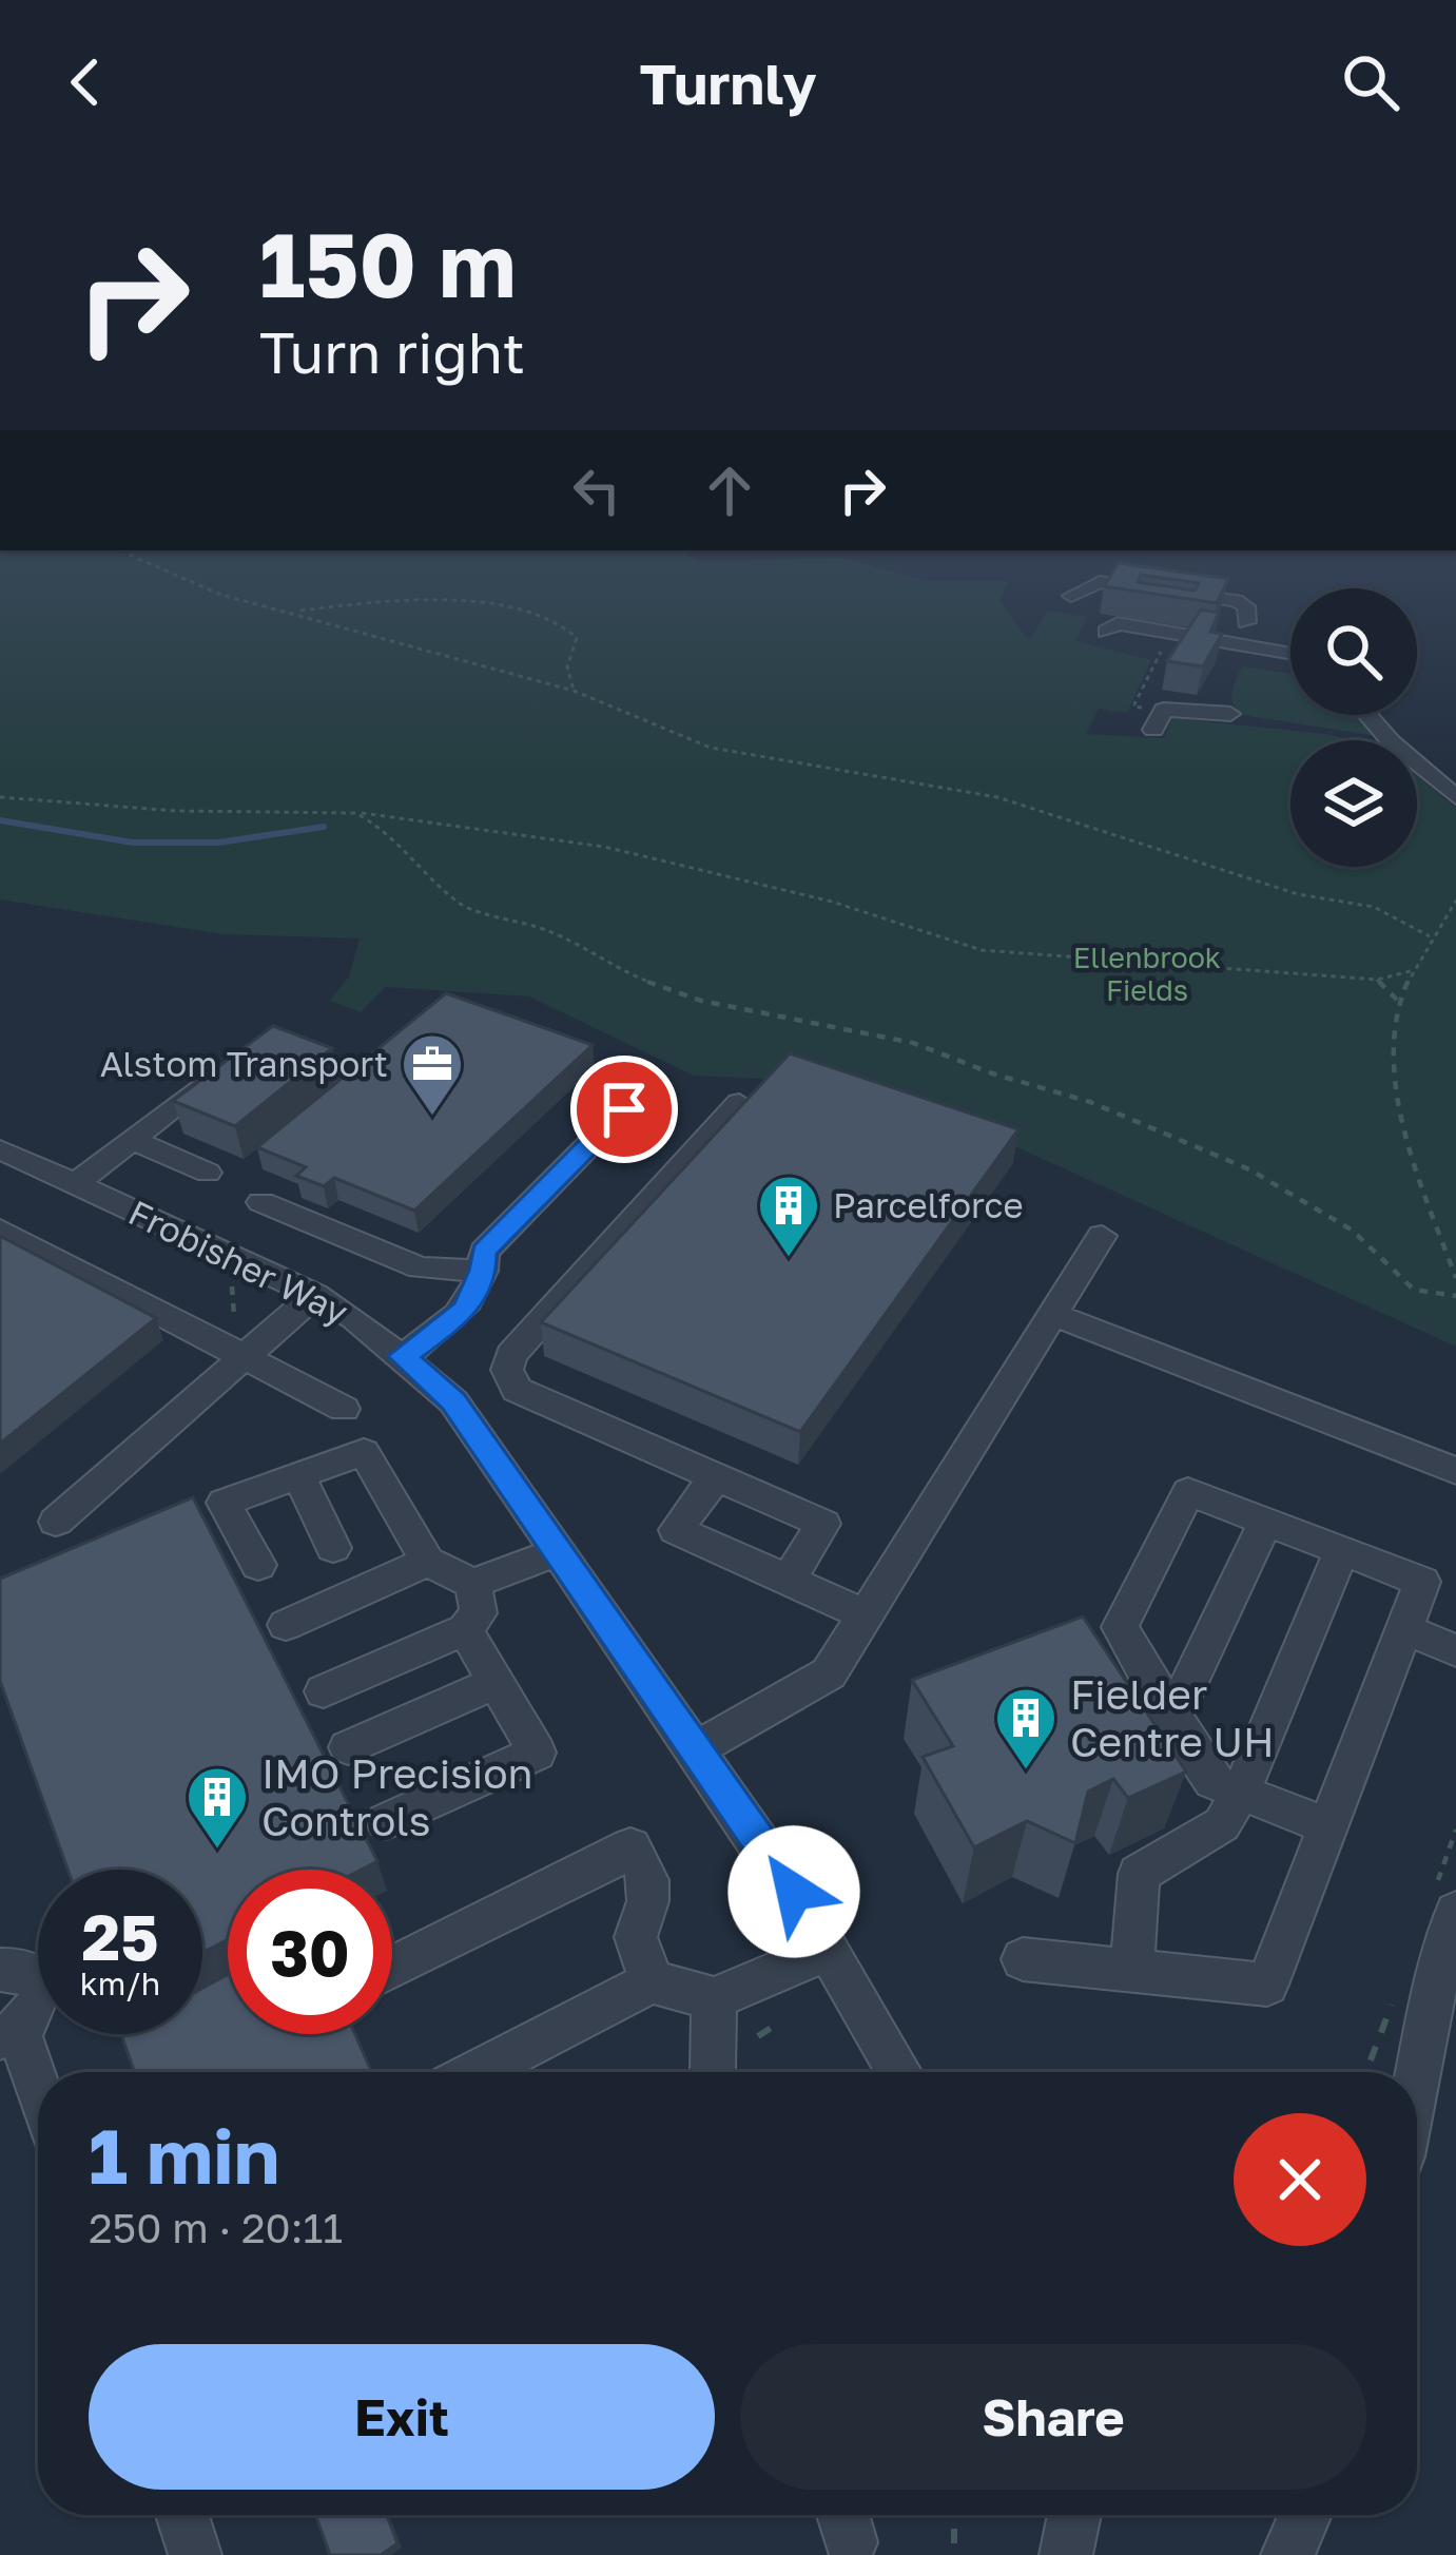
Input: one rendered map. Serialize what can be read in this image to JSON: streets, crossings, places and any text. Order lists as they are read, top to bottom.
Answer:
{
  "streets": {
    "street": ["Frobisher Way"]
  },
  "parks": ["Ellenbrook Fields"],
  "places": {
    "office": ["Alstom Transport"],
    "building": ["Parcelforce", "Fielder Centre UH", "IMO Precision Controls"]
  },
  "page": {
    "header": "Turnly",
    "turn": ["150 m", "Turn right"],
    "speed": "25 km/h",
    "limit": "30",
    "heading": ["1 min", "250 m · 20:11"],
    "buttons": ["Exit", "Share"]
  }
}
